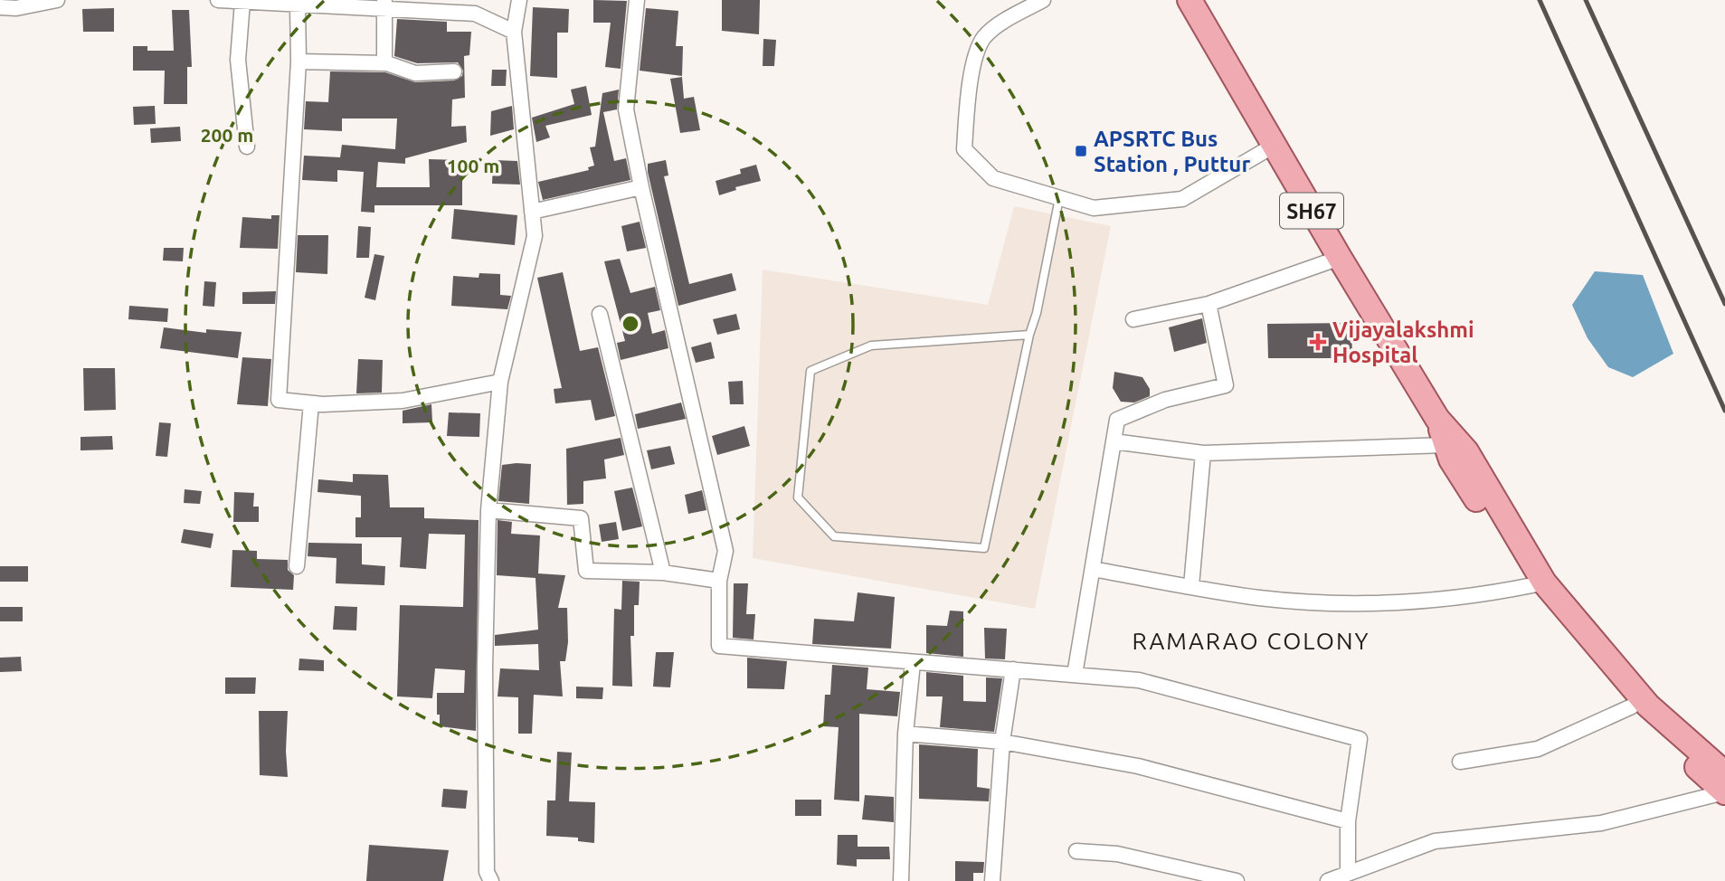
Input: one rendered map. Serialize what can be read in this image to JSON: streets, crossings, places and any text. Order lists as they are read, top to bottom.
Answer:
{
  "streets": {
    "main road": ["SH67"]
  },
  "districts": ["RAMARAO COLONY"],
  "places": {
    "transit": ["APSRTC Bus Station , Puttur"],
    "health": ["Vijayalakshmi Hospital"]
  },
  "rings": ["200 m", "100 m"]
}
